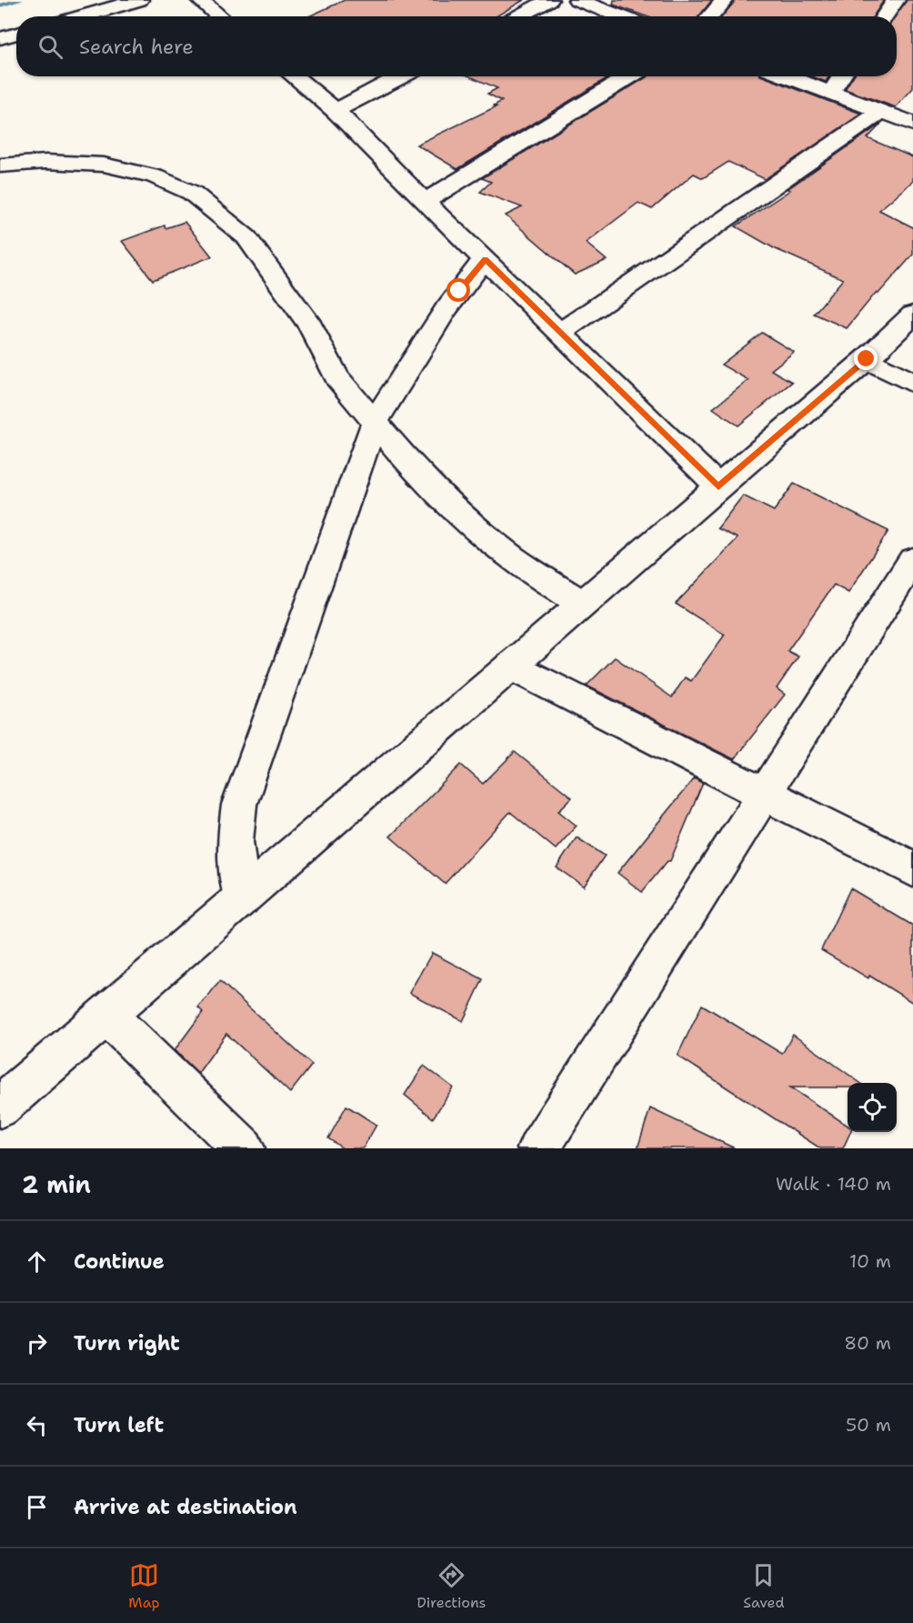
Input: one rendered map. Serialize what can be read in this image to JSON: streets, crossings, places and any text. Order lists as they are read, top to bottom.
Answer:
{
  "page": {
    "search": "Search here",
    "heading": ["2 min", "Walk · 140 m"],
    "list": [
      ["Continue", "10 m"],
      ["Turn right", "80 m"],
      ["Turn left", "50 m"],
      "Arrive at destination"
    ],
    "nav": ["Map", "Directions", "Saved"]
  }
}
